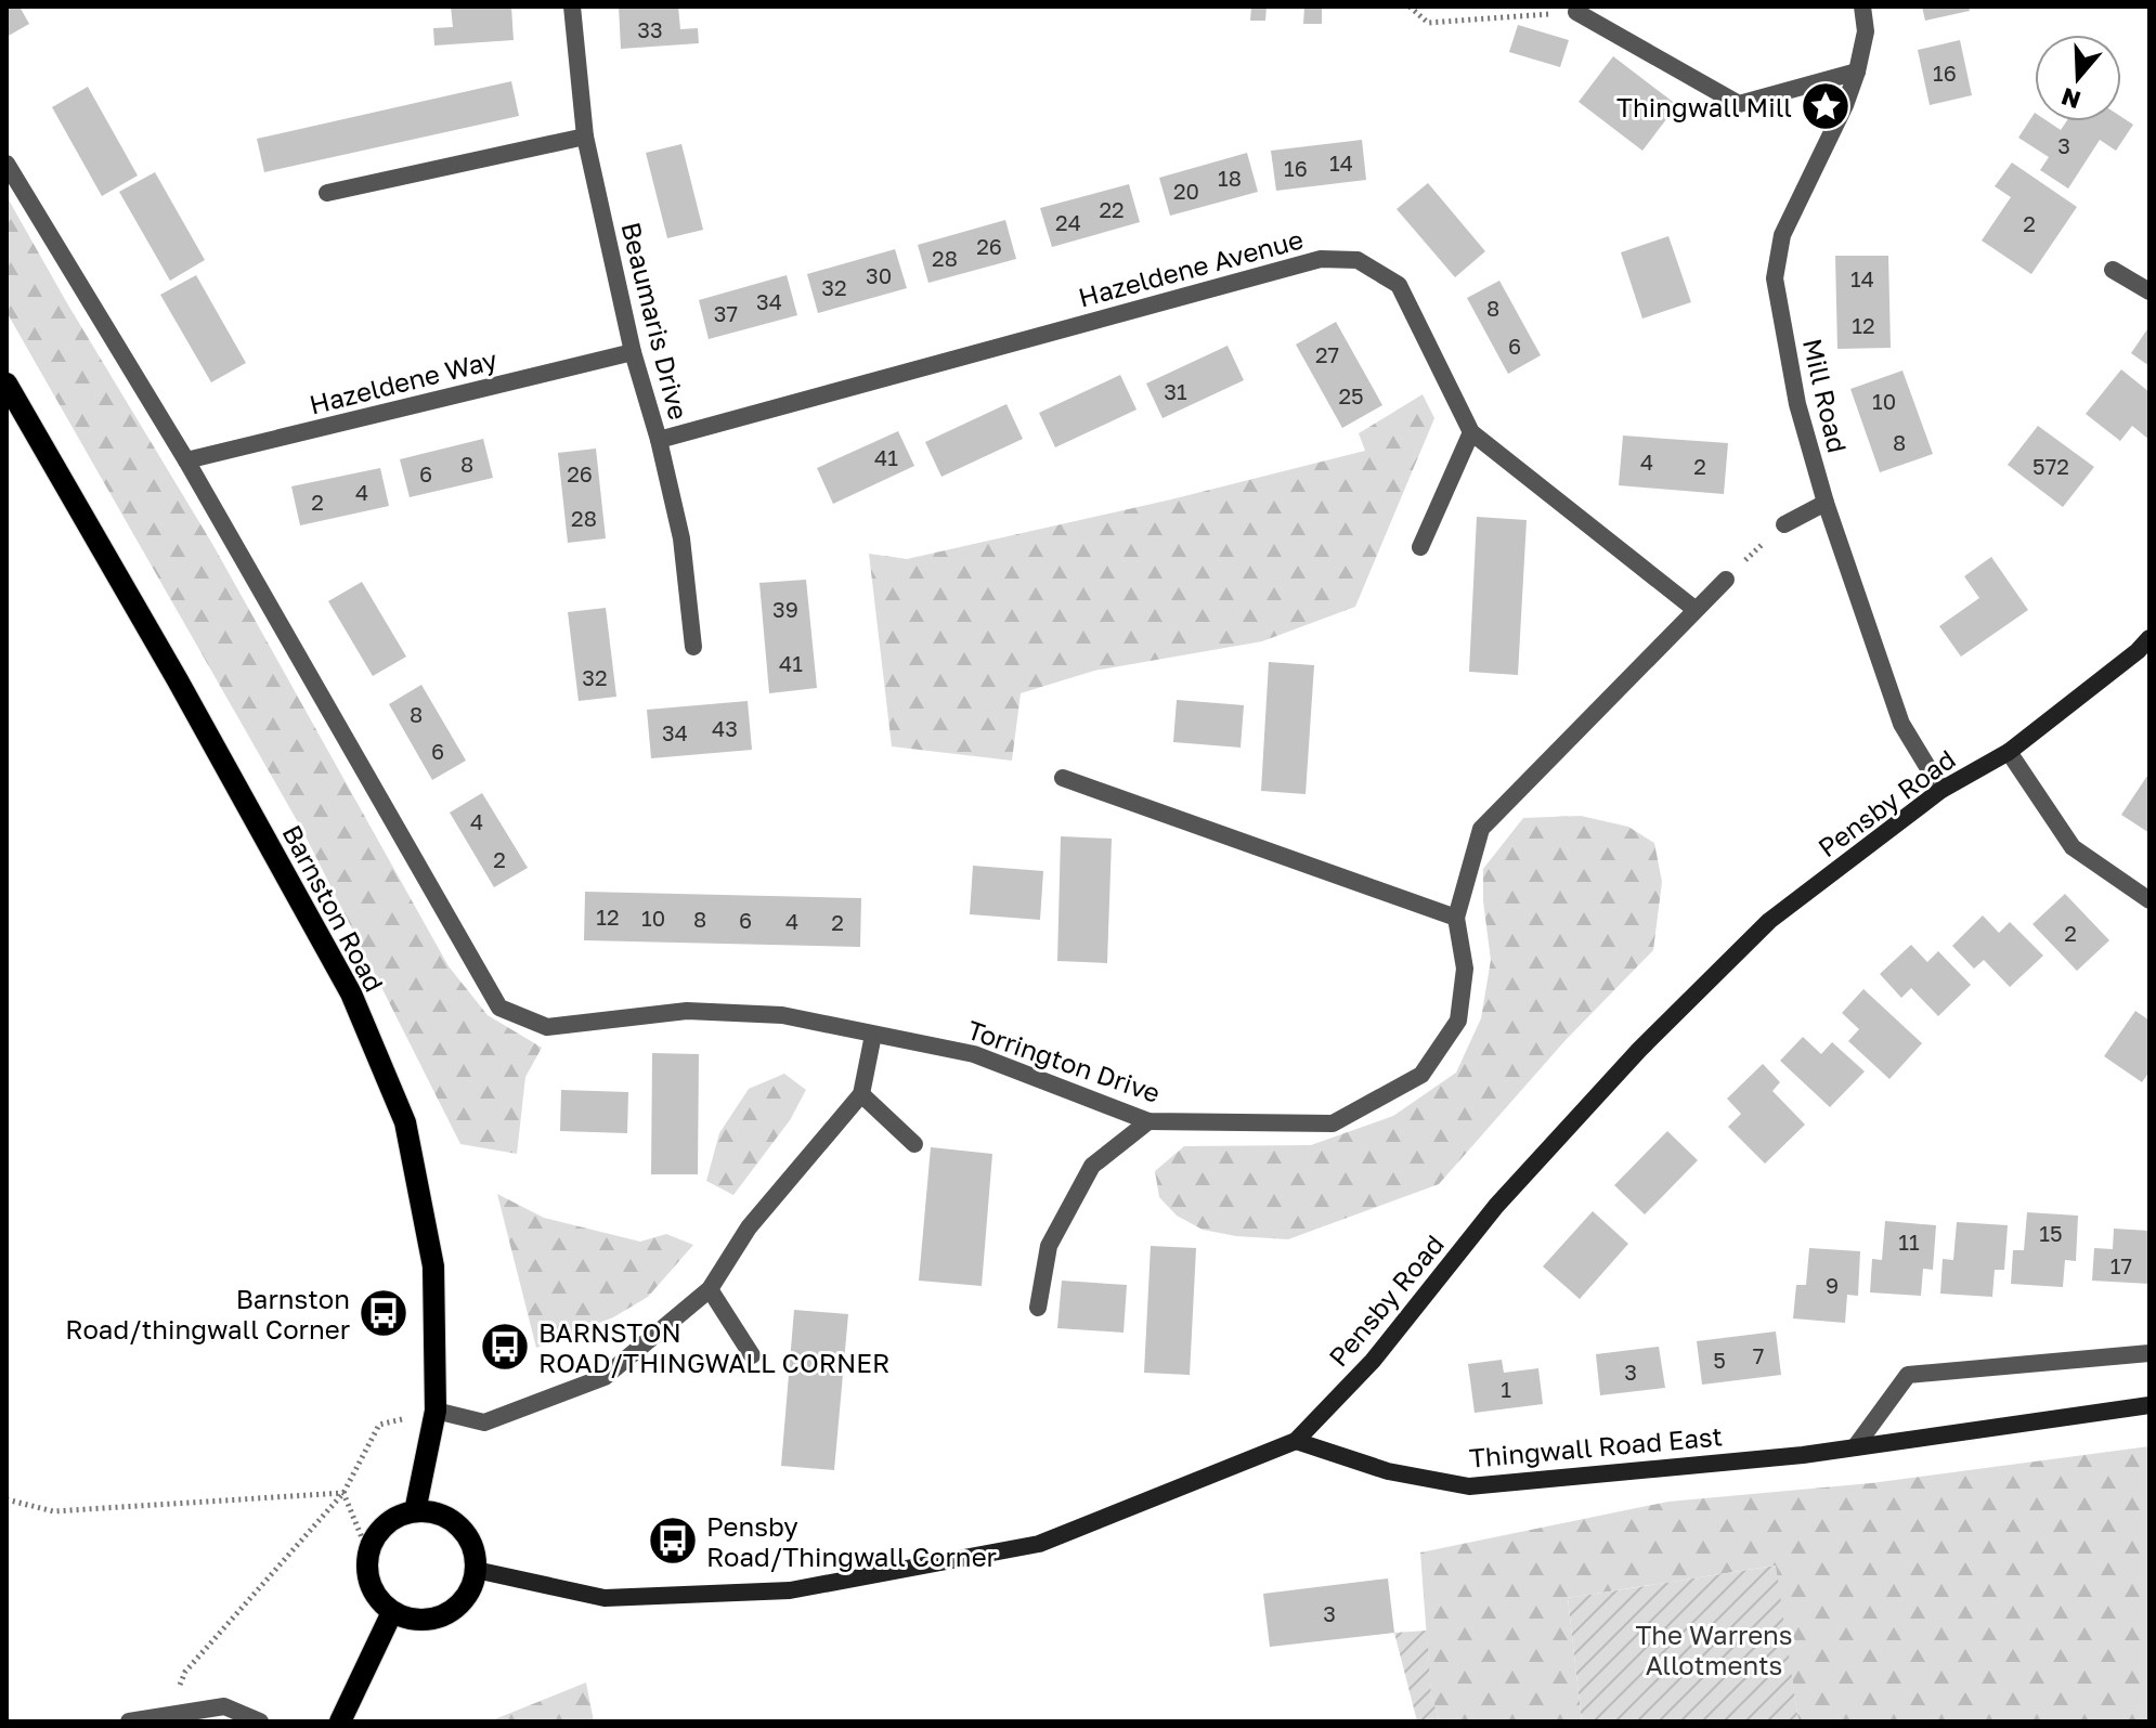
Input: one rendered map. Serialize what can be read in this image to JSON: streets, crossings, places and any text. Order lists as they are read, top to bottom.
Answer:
{
  "streets": {
    "main road": ["Pensby Road", "Barnston Road", "Thingwall Road East"],
    "street": [
      "Hazeldene Avenue",
      "Beaumaris Drive",
      "Hazeldene Way",
      "Mill Road",
      "Torrington Drive"
    ]
  },
  "crossings": [
    ["Hazeldene Avenue", "Beaumaris Drive"],
    ["Hazeldene Avenue", "Torrington Drive"],
    ["Beaumaris Drive", "Hazeldene Way"],
    ["Hazeldene Way", "Torrington Drive"],
    ["Mill Road", "Pensby Road"],
    ["Pensby Road", "Barnston Road"],
    ["Pensby Road", "Thingwall Road East"]
  ],
  "parks": ["The Warrens Allotments"],
  "places": {
    "place": ["Thingwall Mill"],
    "bus stop": ["Barnston Road/thingwall Corner", "BARNSTON ROAD/THINGWALL CORNER", "Pensby Road/Thingwall Corner"]
  },
  "house_numbers": [
    "33",
    "16",
    "3",
    "14",
    "16",
    "18",
    "20",
    "22",
    "24",
    "2",
    "26",
    "28",
    "30",
    "14",
    "32",
    "34",
    "8",
    "37",
    "12",
    "6",
    "27",
    "31",
    "25",
    "10",
    "8",
    "41",
    "4",
    "8",
    "2",
    "572",
    "6",
    "26",
    "4",
    "2",
    "28",
    "39",
    "41",
    "32",
    "8",
    "43",
    "34",
    "6",
    "4",
    "2",
    "12",
    "10",
    "8",
    "6",
    "4",
    "2",
    "2",
    "15",
    "11",
    "17",
    "9",
    "7",
    "5",
    "3",
    "1",
    "3"
  ],
  "north": "bottom"
}
